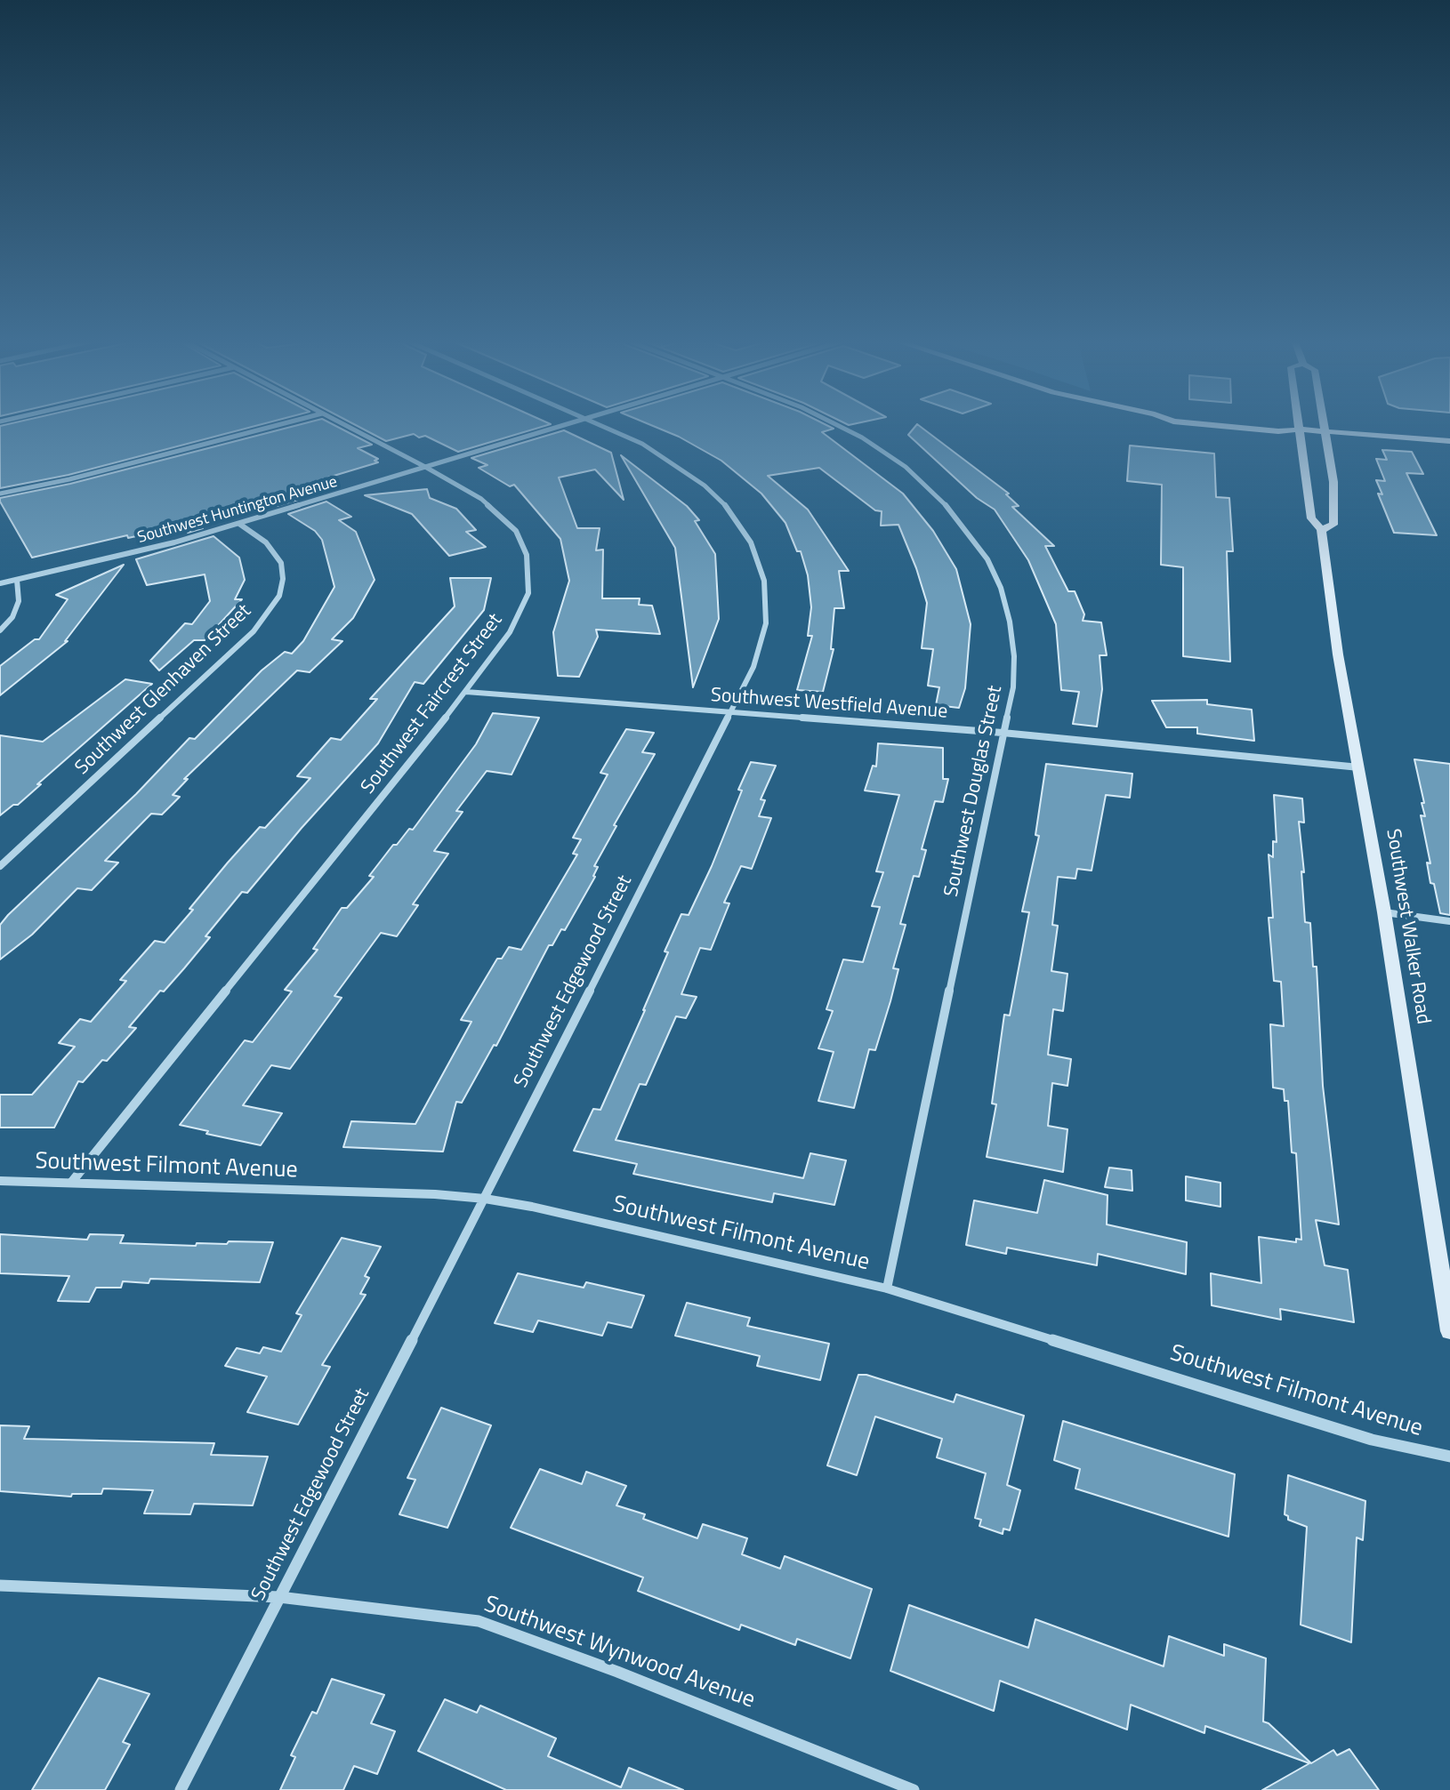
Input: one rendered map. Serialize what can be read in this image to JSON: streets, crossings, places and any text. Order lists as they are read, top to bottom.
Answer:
{
  "streets": {
    "main road": ["Southwest Walker Road"],
    "street": [
      "Southwest Huntington Avenue",
      "Southwest Glenhaven Street",
      "Southwest Faircrest Street",
      "Southwest Westfield Avenue",
      "Southwest Douglas Street",
      "Southwest Edgewood Street",
      "Southwest Filmont Avenue",
      "Southwest Wynwood Avenue"
    ]
  },
  "crossings": [
    ["Southwest Huntington Avenue", "Southwest Glenhaven Street"],
    ["Southwest Huntington Avenue", "Southwest Faircrest Street"],
    ["Southwest Faircrest Street", "Southwest Westfield Avenue"],
    ["Southwest Faircrest Street", "Southwest Filmont Avenue"],
    ["Southwest Westfield Avenue", "Southwest Douglas Street"],
    ["Southwest Westfield Avenue", "Southwest Walker Road"],
    ["Southwest Westfield Avenue", "Southwest Edgewood Street"],
    ["Southwest Douglas Street", "Southwest Filmont Avenue"],
    ["Southwest Edgewood Street", "Southwest Filmont Avenue"],
    ["Southwest Edgewood Street", "Southwest Wynwood Avenue"]
  ]
}
